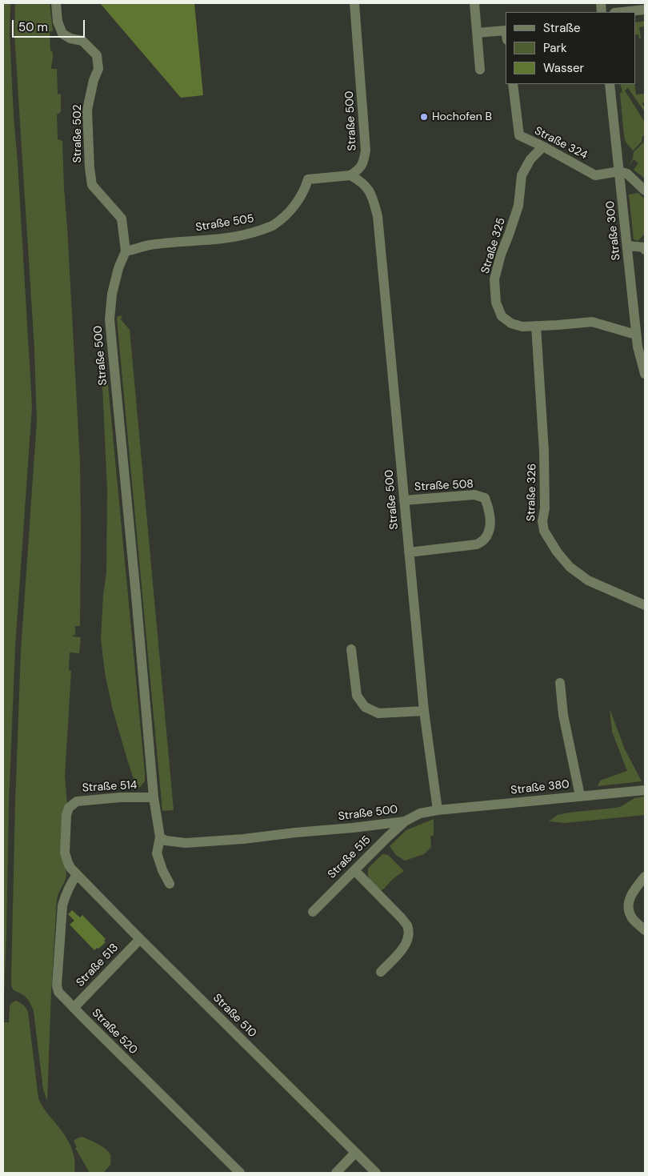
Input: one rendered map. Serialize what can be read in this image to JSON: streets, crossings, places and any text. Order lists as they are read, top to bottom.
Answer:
{
  "streets": {
    "street": [
      "Straße 500",
      "Straße 502",
      "Straße 324",
      "Straße 505",
      "Straße 300",
      "Straße 325",
      "Straße 508",
      "Straße 326",
      "Straße 514",
      "Straße 380",
      "Straße 515",
      "Straße 513",
      "Straße 510",
      "Straße 520"
    ]
  },
  "crossings": [
    ["Straße 500", "Straße 502"],
    ["Straße 500", "Straße 505"],
    ["Straße 500", "Straße 508"],
    ["Straße 500", "Straße 514"],
    ["Straße 500", "Straße 380"],
    ["Straße 500", "Straße 515"],
    ["Straße 502", "Straße 505"],
    ["Straße 324", "Straße 300"],
    ["Straße 324", "Straße 325"],
    ["Straße 300", "Straße 325"],
    ["Straße 325", "Straße 326"],
    ["Straße 514", "Straße 510"],
    ["Straße 514", "Straße 520"],
    ["Straße 513", "Straße 510"],
    ["Straße 513", "Straße 520"],
    ["Straße 510", "Straße 520"]
  ],
  "places": ["Hochofen B"],
  "legend": ["Straße", "Park", "Wasser"],
  "scale_bar": "50 m"
}
